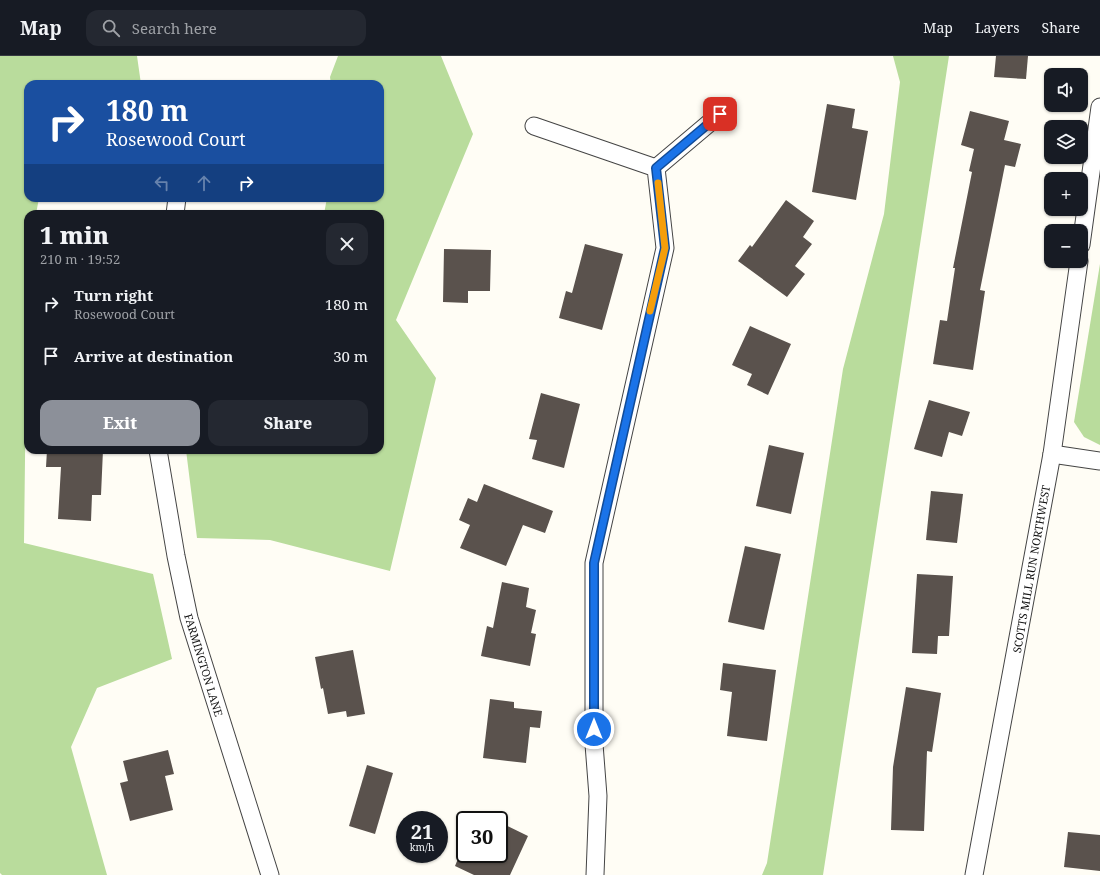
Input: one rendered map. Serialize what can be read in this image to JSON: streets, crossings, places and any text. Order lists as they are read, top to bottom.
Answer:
{
  "streets": {
    "street": ["SCOTTS MILL RUN NORTHWEST", "FARMINGTON LANE"]
  },
  "page": {
    "header": "Map",
    "search": "Search here",
    "nav": ["Map", "Layers", "Share"],
    "map_buttons": ["+", "−"],
    "turn": ["180 m", "Rosewood Court"],
    "heading": ["1 min", "210 m · 19:52"],
    "list": [
      {
        "name": "Turn right",
        "note": "Rosewood Court",
        "value": "180 m"
      },
      {
        "name": "Arrive at destination",
        "value": "30 m"
      }
    ],
    "buttons": ["Exit", "Share"],
    "speed": "21 km/h",
    "limit": "30"
  }
}
